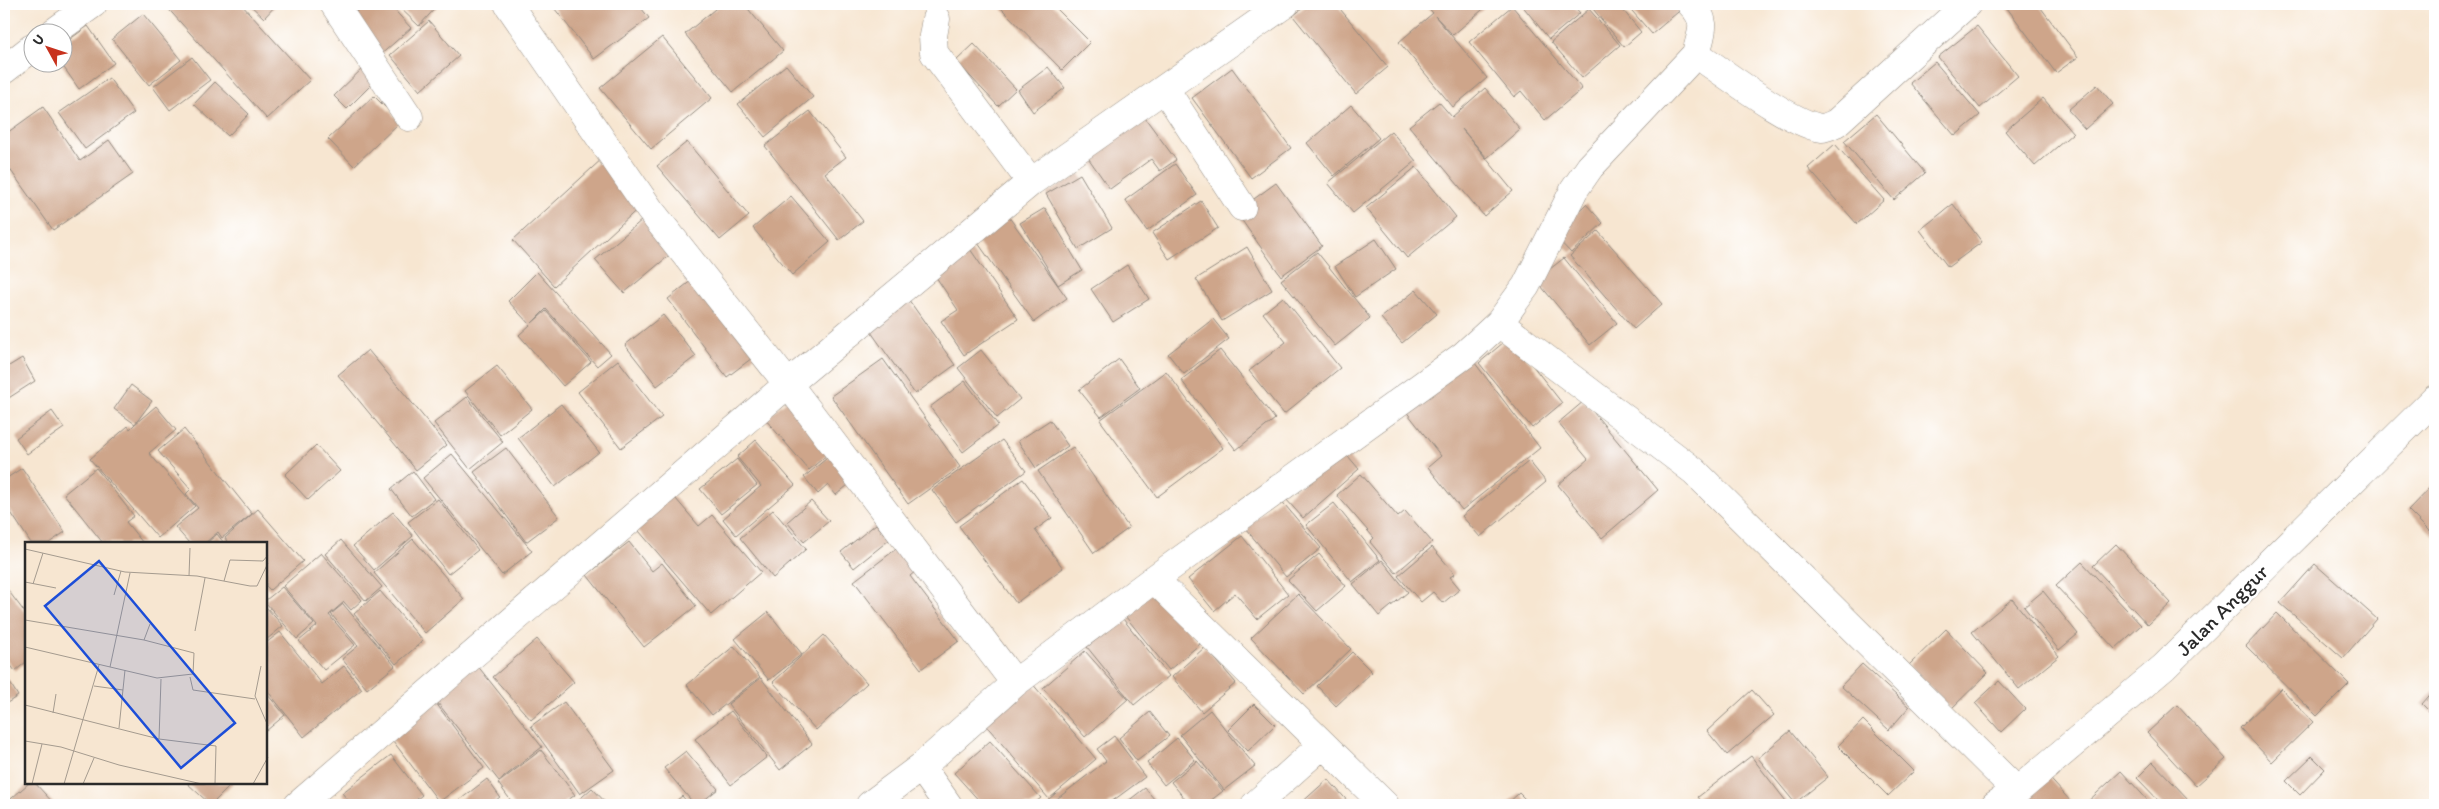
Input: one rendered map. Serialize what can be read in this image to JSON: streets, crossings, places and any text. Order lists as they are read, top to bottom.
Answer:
{
  "streets": {
    "street": ["Jalan Anggur"]
  },
  "north": "top left"
}
